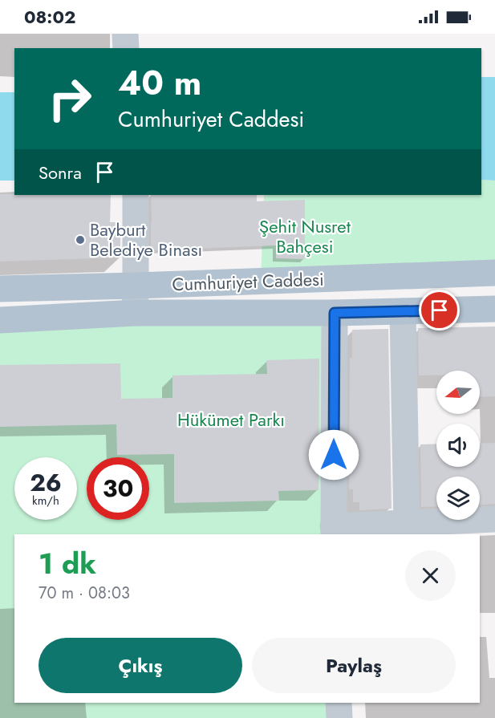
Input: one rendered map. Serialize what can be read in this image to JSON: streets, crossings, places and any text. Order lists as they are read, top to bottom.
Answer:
{
  "streets": {
    "main road": ["Cumhuriyet Caddesi"]
  },
  "parks": ["Şehit Nusret Bahçesi", "Hükümet Parkı"],
  "places": ["Bayburt Belediye Binası"],
  "north": "left",
  "page": {
    "status": "08:02",
    "turn": ["40 m", "Cumhuriyet Caddesi"],
    "then": "Sonra",
    "speed": "26 km/h",
    "limit": "30",
    "heading": ["1 dk", "70 m · 08:03"],
    "buttons": ["Çıkış", "Paylaş"]
  }
}
